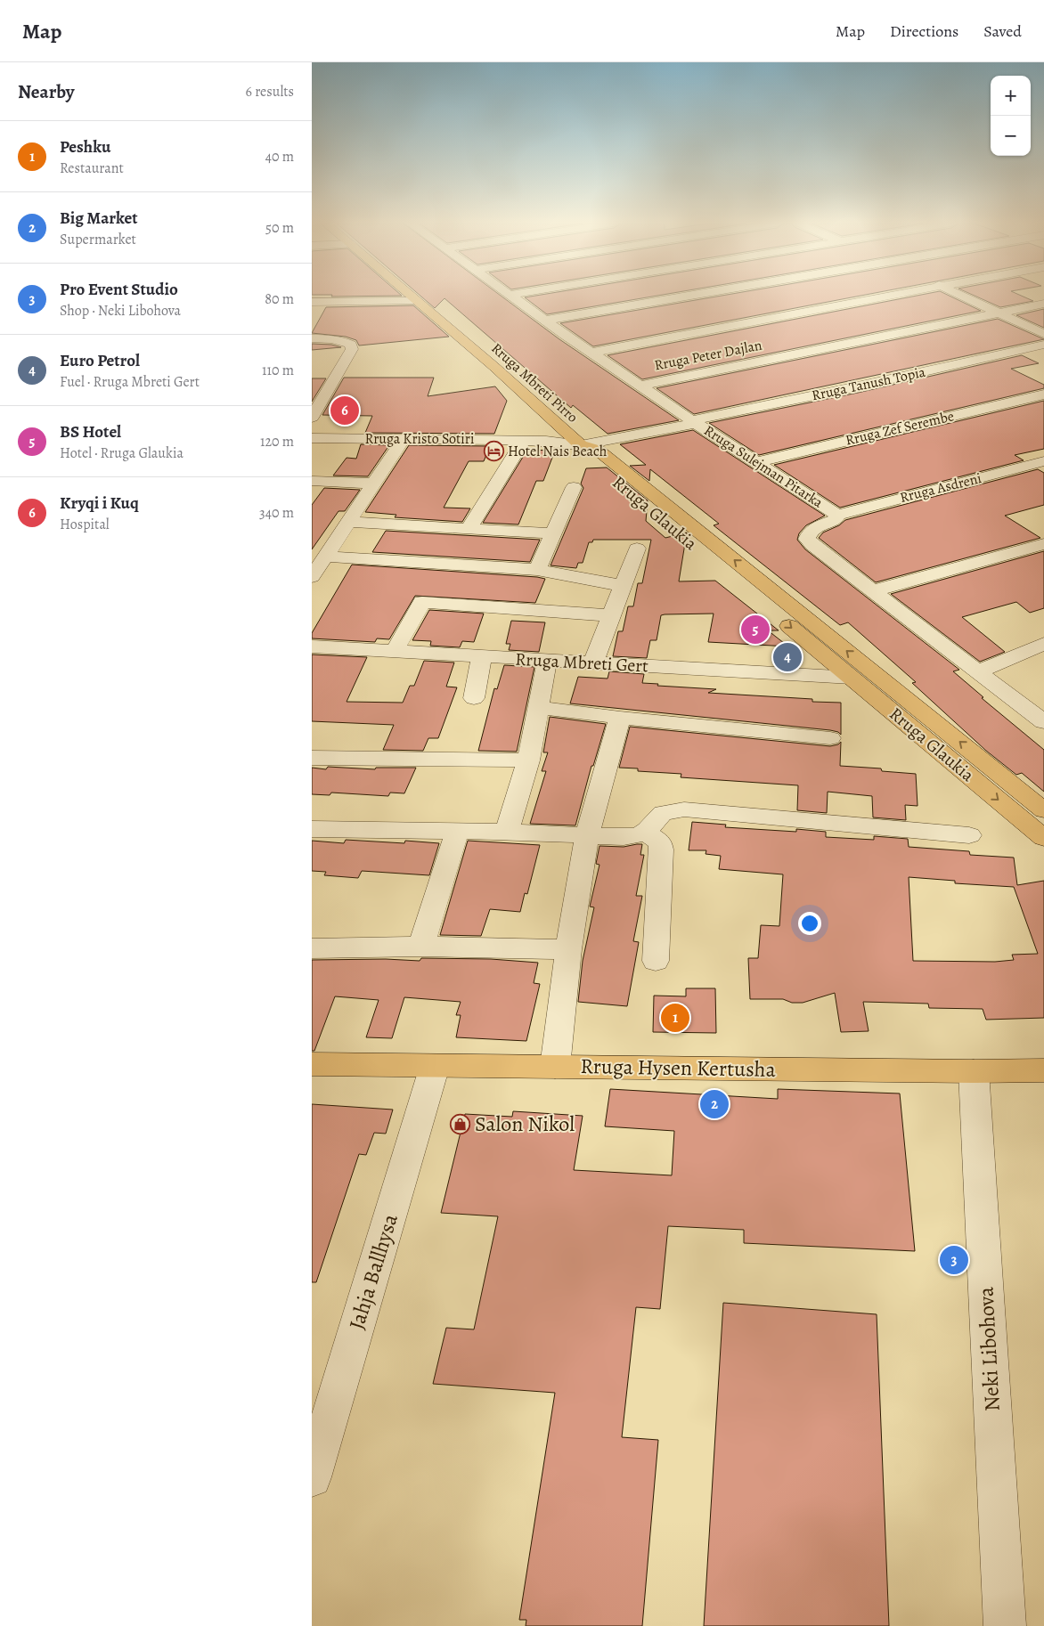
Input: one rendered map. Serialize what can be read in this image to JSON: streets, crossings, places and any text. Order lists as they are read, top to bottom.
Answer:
{
  "streets": {
    "main road": ["Rruga Mbreti Pirro", "Rruga Glaukia", "Rruga Hysen Kertusha"],
    "street": [
      "Rruga Peter Dajlan",
      "Rruga Tanush Topia",
      "Rruga Zef Serembe",
      "Rruga Kristo Sotiri",
      "Rruga Sulejman Pitarka",
      "Rruga Asdreni",
      "Rruga Mbreti Gert",
      "Jahja Ballhysa",
      "Neki Libohova"
    ]
  },
  "crossings": [
    ["Rruga Peter Dajlan", "Rruga Sulejman Pitarka"],
    ["Rruga Mbreti Pirro", "Rruga Tanush Topia"],
    ["Rruga Mbreti Pirro", "Rruga Kristo Sotiri"],
    ["Rruga Mbreti Pirro", "Rruga Glaukia"],
    ["Rruga Tanush Topia", "Rruga Kristo Sotiri"],
    ["Rruga Tanush Topia", "Rruga Sulejman Pitarka"],
    ["Rruga Tanush Topia", "Rruga Glaukia"],
    ["Rruga Zef Serembe", "Rruga Sulejman Pitarka"],
    ["Rruga Kristo Sotiri", "Rruga Glaukia"],
    ["Rruga Sulejman Pitarka", "Rruga Asdreni"],
    ["Rruga Glaukia", "Rruga Mbreti Gert"],
    ["Rruga Hysen Kertusha", "Jahja Ballhysa"],
    ["Rruga Hysen Kertusha", "Neki Libohova"]
  ],
  "places": {
    "hotel": ["Hotel Nais Beach"],
    "shop": ["Salon Nikol"]
  },
  "page": {
    "header": "Map",
    "nav": ["Map", "Directions", "Saved"],
    "heading": ["Nearby", "6 results"],
    "map_buttons": ["+", "−"],
    "list": [
      {
        "mark": "1",
        "name": "Peshku",
        "note": "Restaurant",
        "value": "40 m"
      },
      {
        "mark": "2",
        "name": "Big Market",
        "note": "Supermarket",
        "value": "50 m"
      },
      {
        "mark": "3",
        "name": "Pro Event Studio",
        "note": "Shop · Neki Libohova",
        "value": "80 m"
      },
      {
        "mark": "4",
        "name": "Euro Petrol",
        "note": "Fuel · Rruga Mbreti Gert",
        "value": "110 m"
      },
      {
        "mark": "5",
        "name": "BS Hotel",
        "note": "Hotel · Rruga Glaukia",
        "value": "120 m"
      },
      {
        "mark": "6",
        "name": "Kryqi i Kuq",
        "note": "Hospital",
        "value": "340 m"
      }
    ],
    "pins": [
      "6",
      "5",
      "4",
      "1",
      "2",
      "3"
    ]
  }
}
